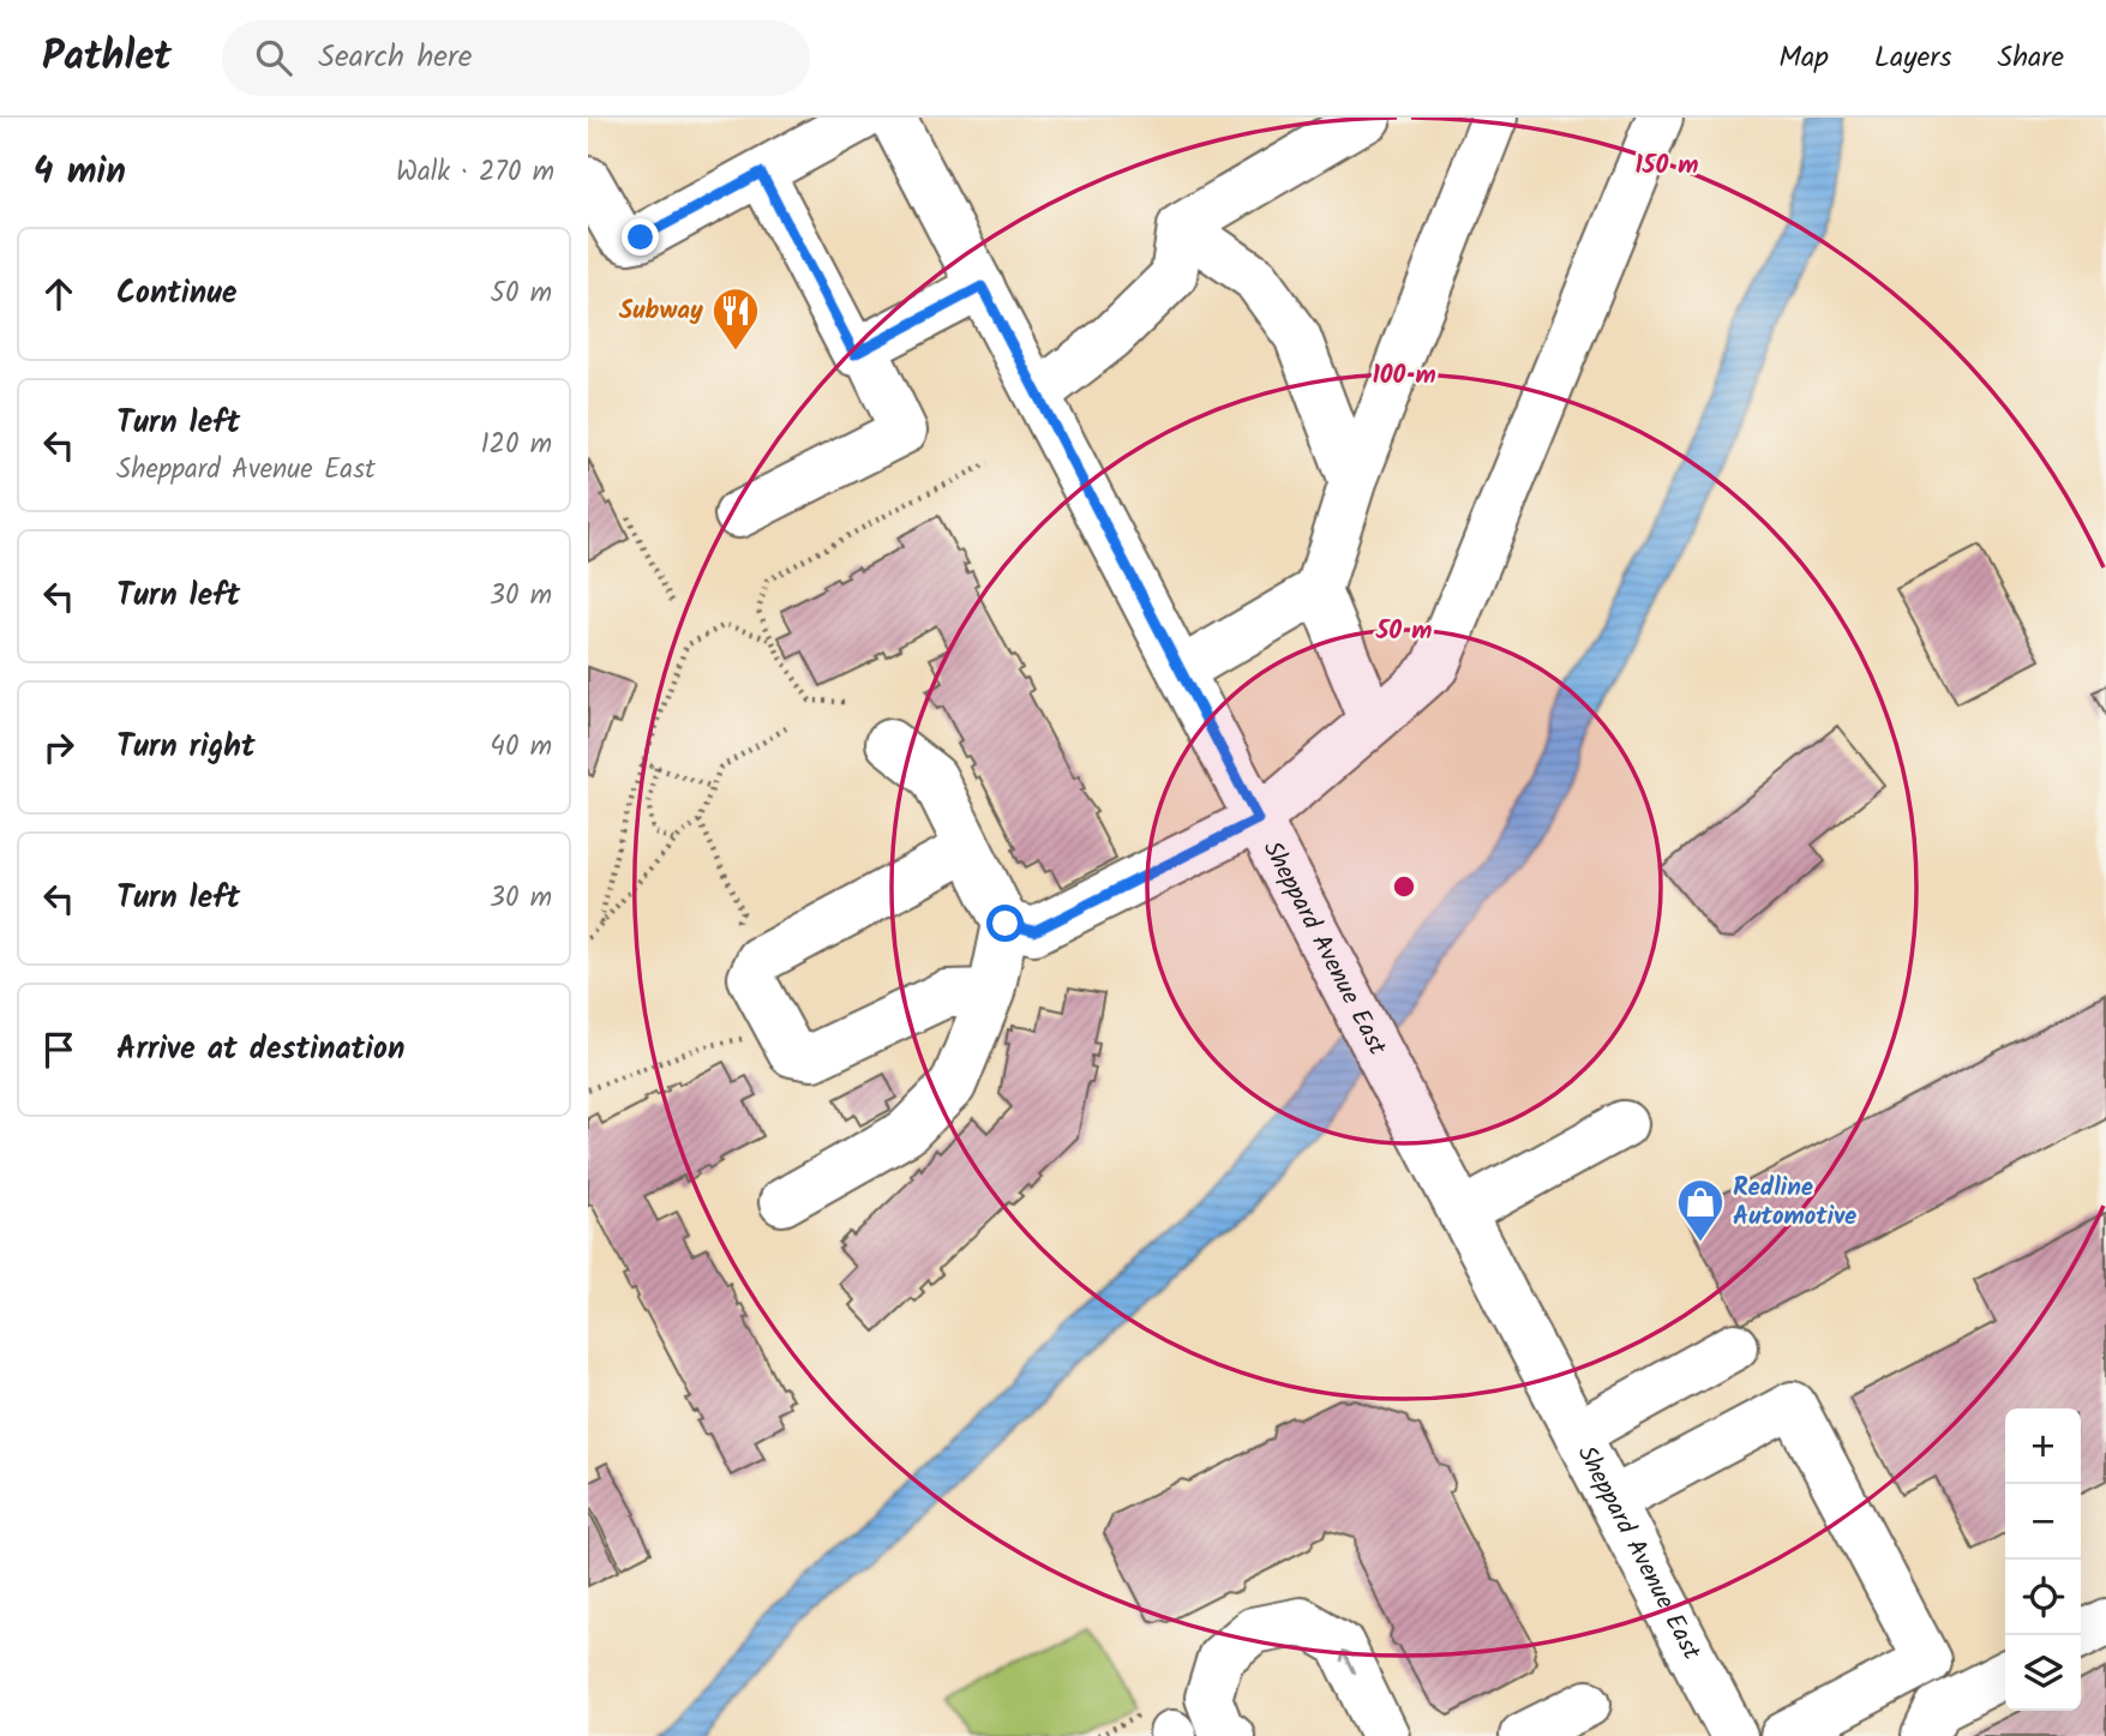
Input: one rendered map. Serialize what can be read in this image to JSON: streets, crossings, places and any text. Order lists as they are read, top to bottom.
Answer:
{
  "streets": {
    "main road": ["Sheppard Avenue East"]
  },
  "places": {
    "restaurant": ["Subway"],
    "shop": ["Redline Automotive"]
  },
  "page": {
    "header": "Pathlet",
    "search": "Search here",
    "nav": ["Map", "Layers", "Share"],
    "heading": ["4 min", "Walk · 270 m"],
    "list": [
      ["Continue", "50 m"],
      ["Turn left", "Sheppard Avenue East", "120 m"],
      ["Turn left", "30 m"],
      ["Turn right", "40 m"],
      ["Turn left", "30 m"],
      "Arrive at destination"
    ],
    "map_buttons": ["+", "−"]
  },
  "rings": ["150 m", "100 m", "50 m"]
}
